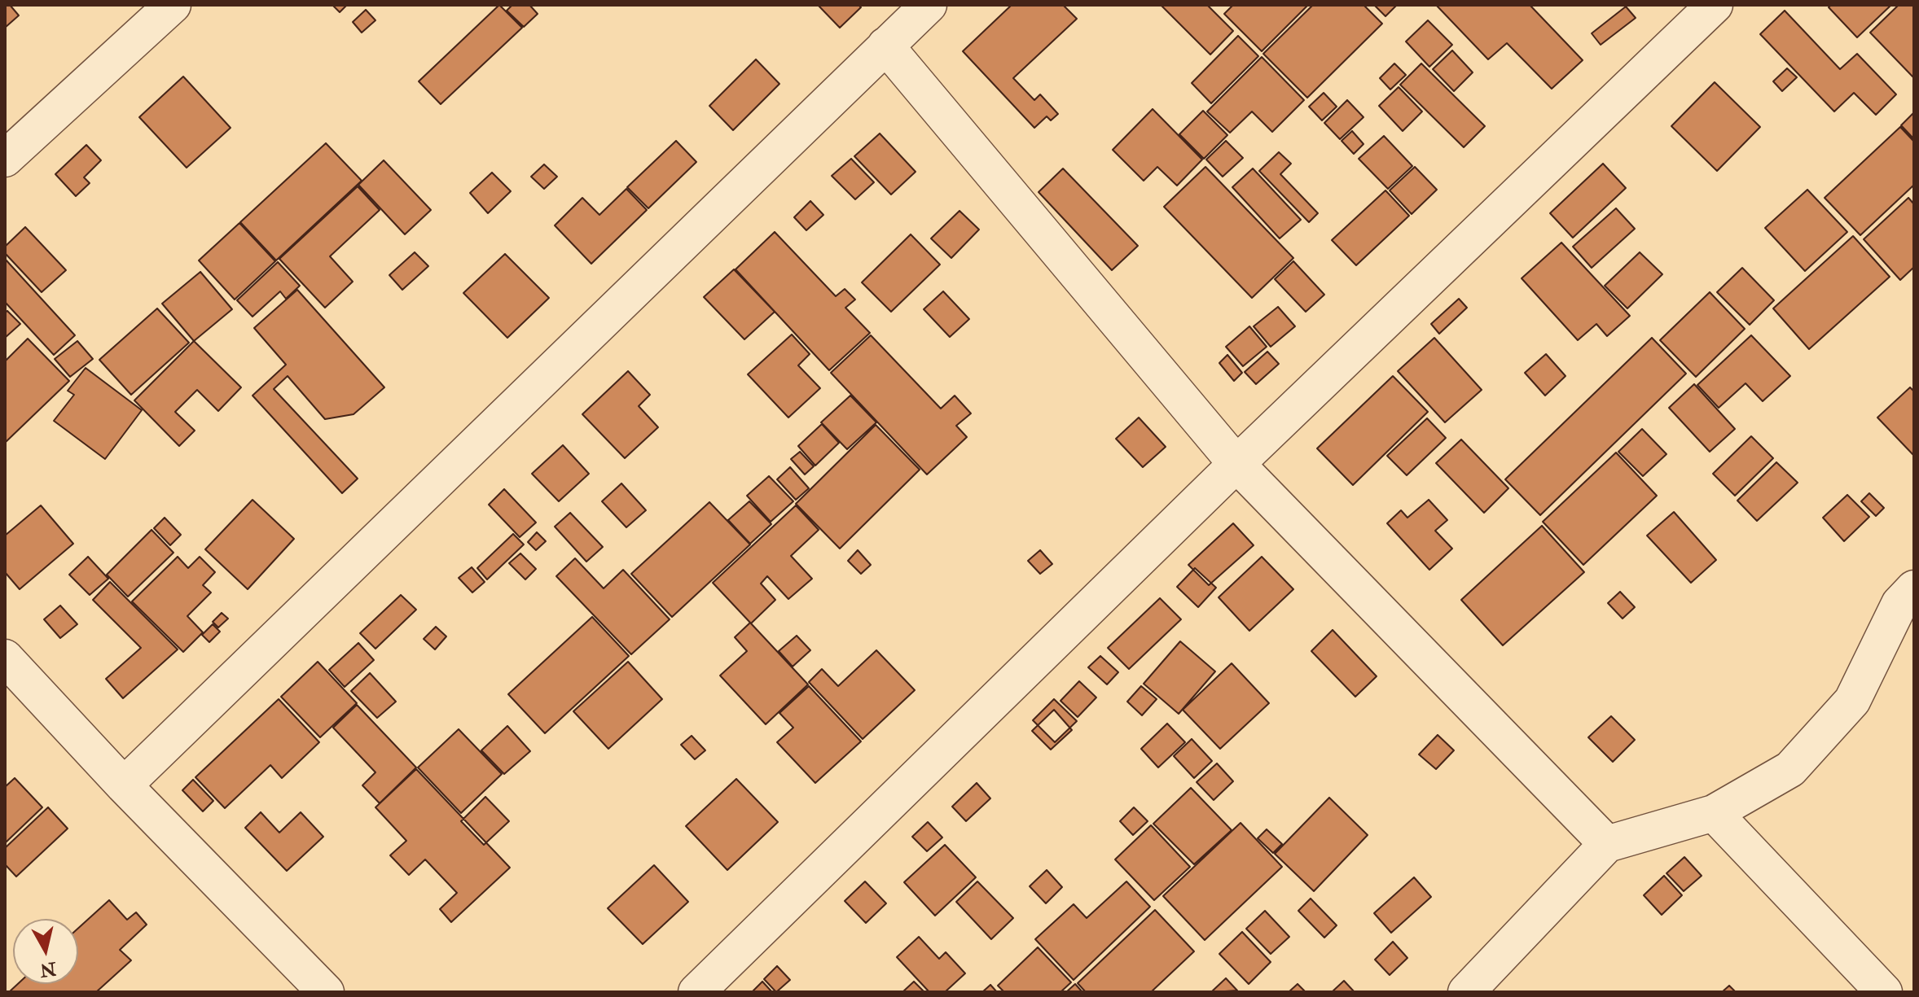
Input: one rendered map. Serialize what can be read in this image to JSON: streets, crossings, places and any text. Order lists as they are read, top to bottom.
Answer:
{
  "north": "bottom"
}
